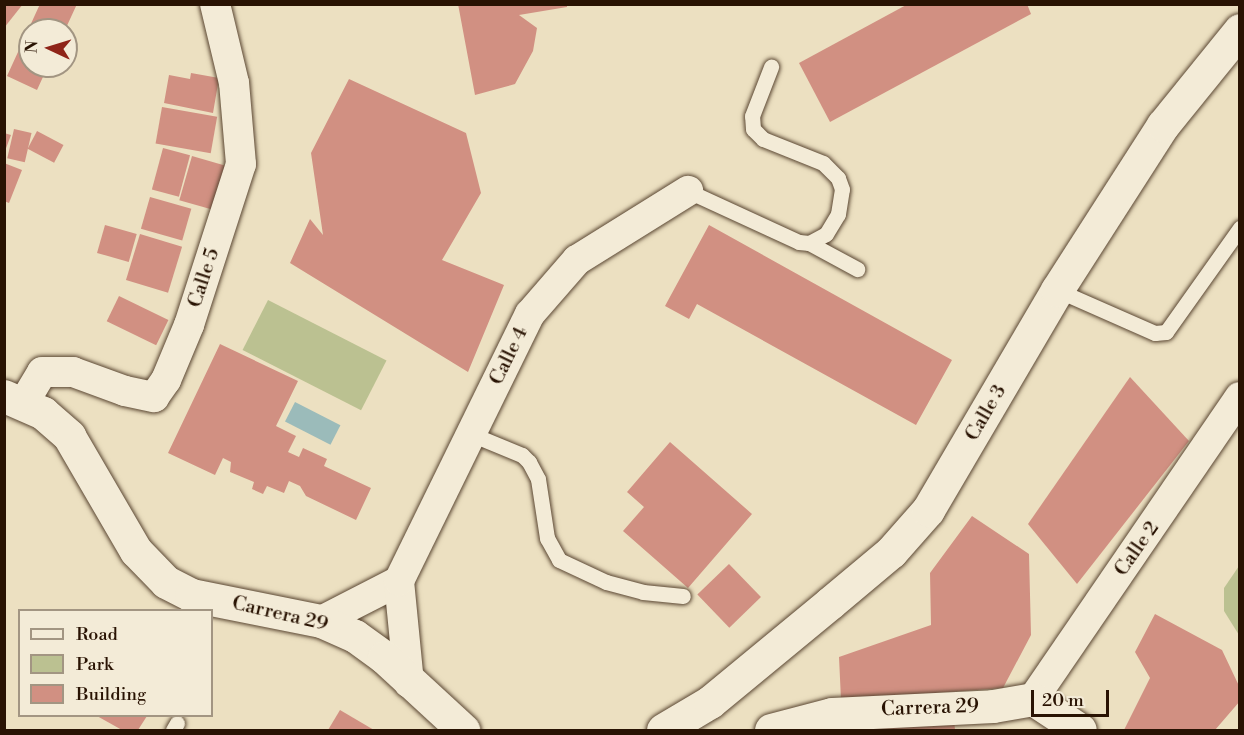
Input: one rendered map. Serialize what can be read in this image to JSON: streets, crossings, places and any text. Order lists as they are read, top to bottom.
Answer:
{
  "streets": {
    "street": [
      "Calle 5",
      "Calle 4",
      "Calle 3",
      "Calle 2",
      "Carrera 29"
    ]
  },
  "crossings": [
    ["Calle 5", "Carrera 29"],
    ["Calle 2", "Carrera 29"]
  ],
  "legend": ["Road", "Park", "Building"],
  "scale_bar": "20 m",
  "north": "left"
}
